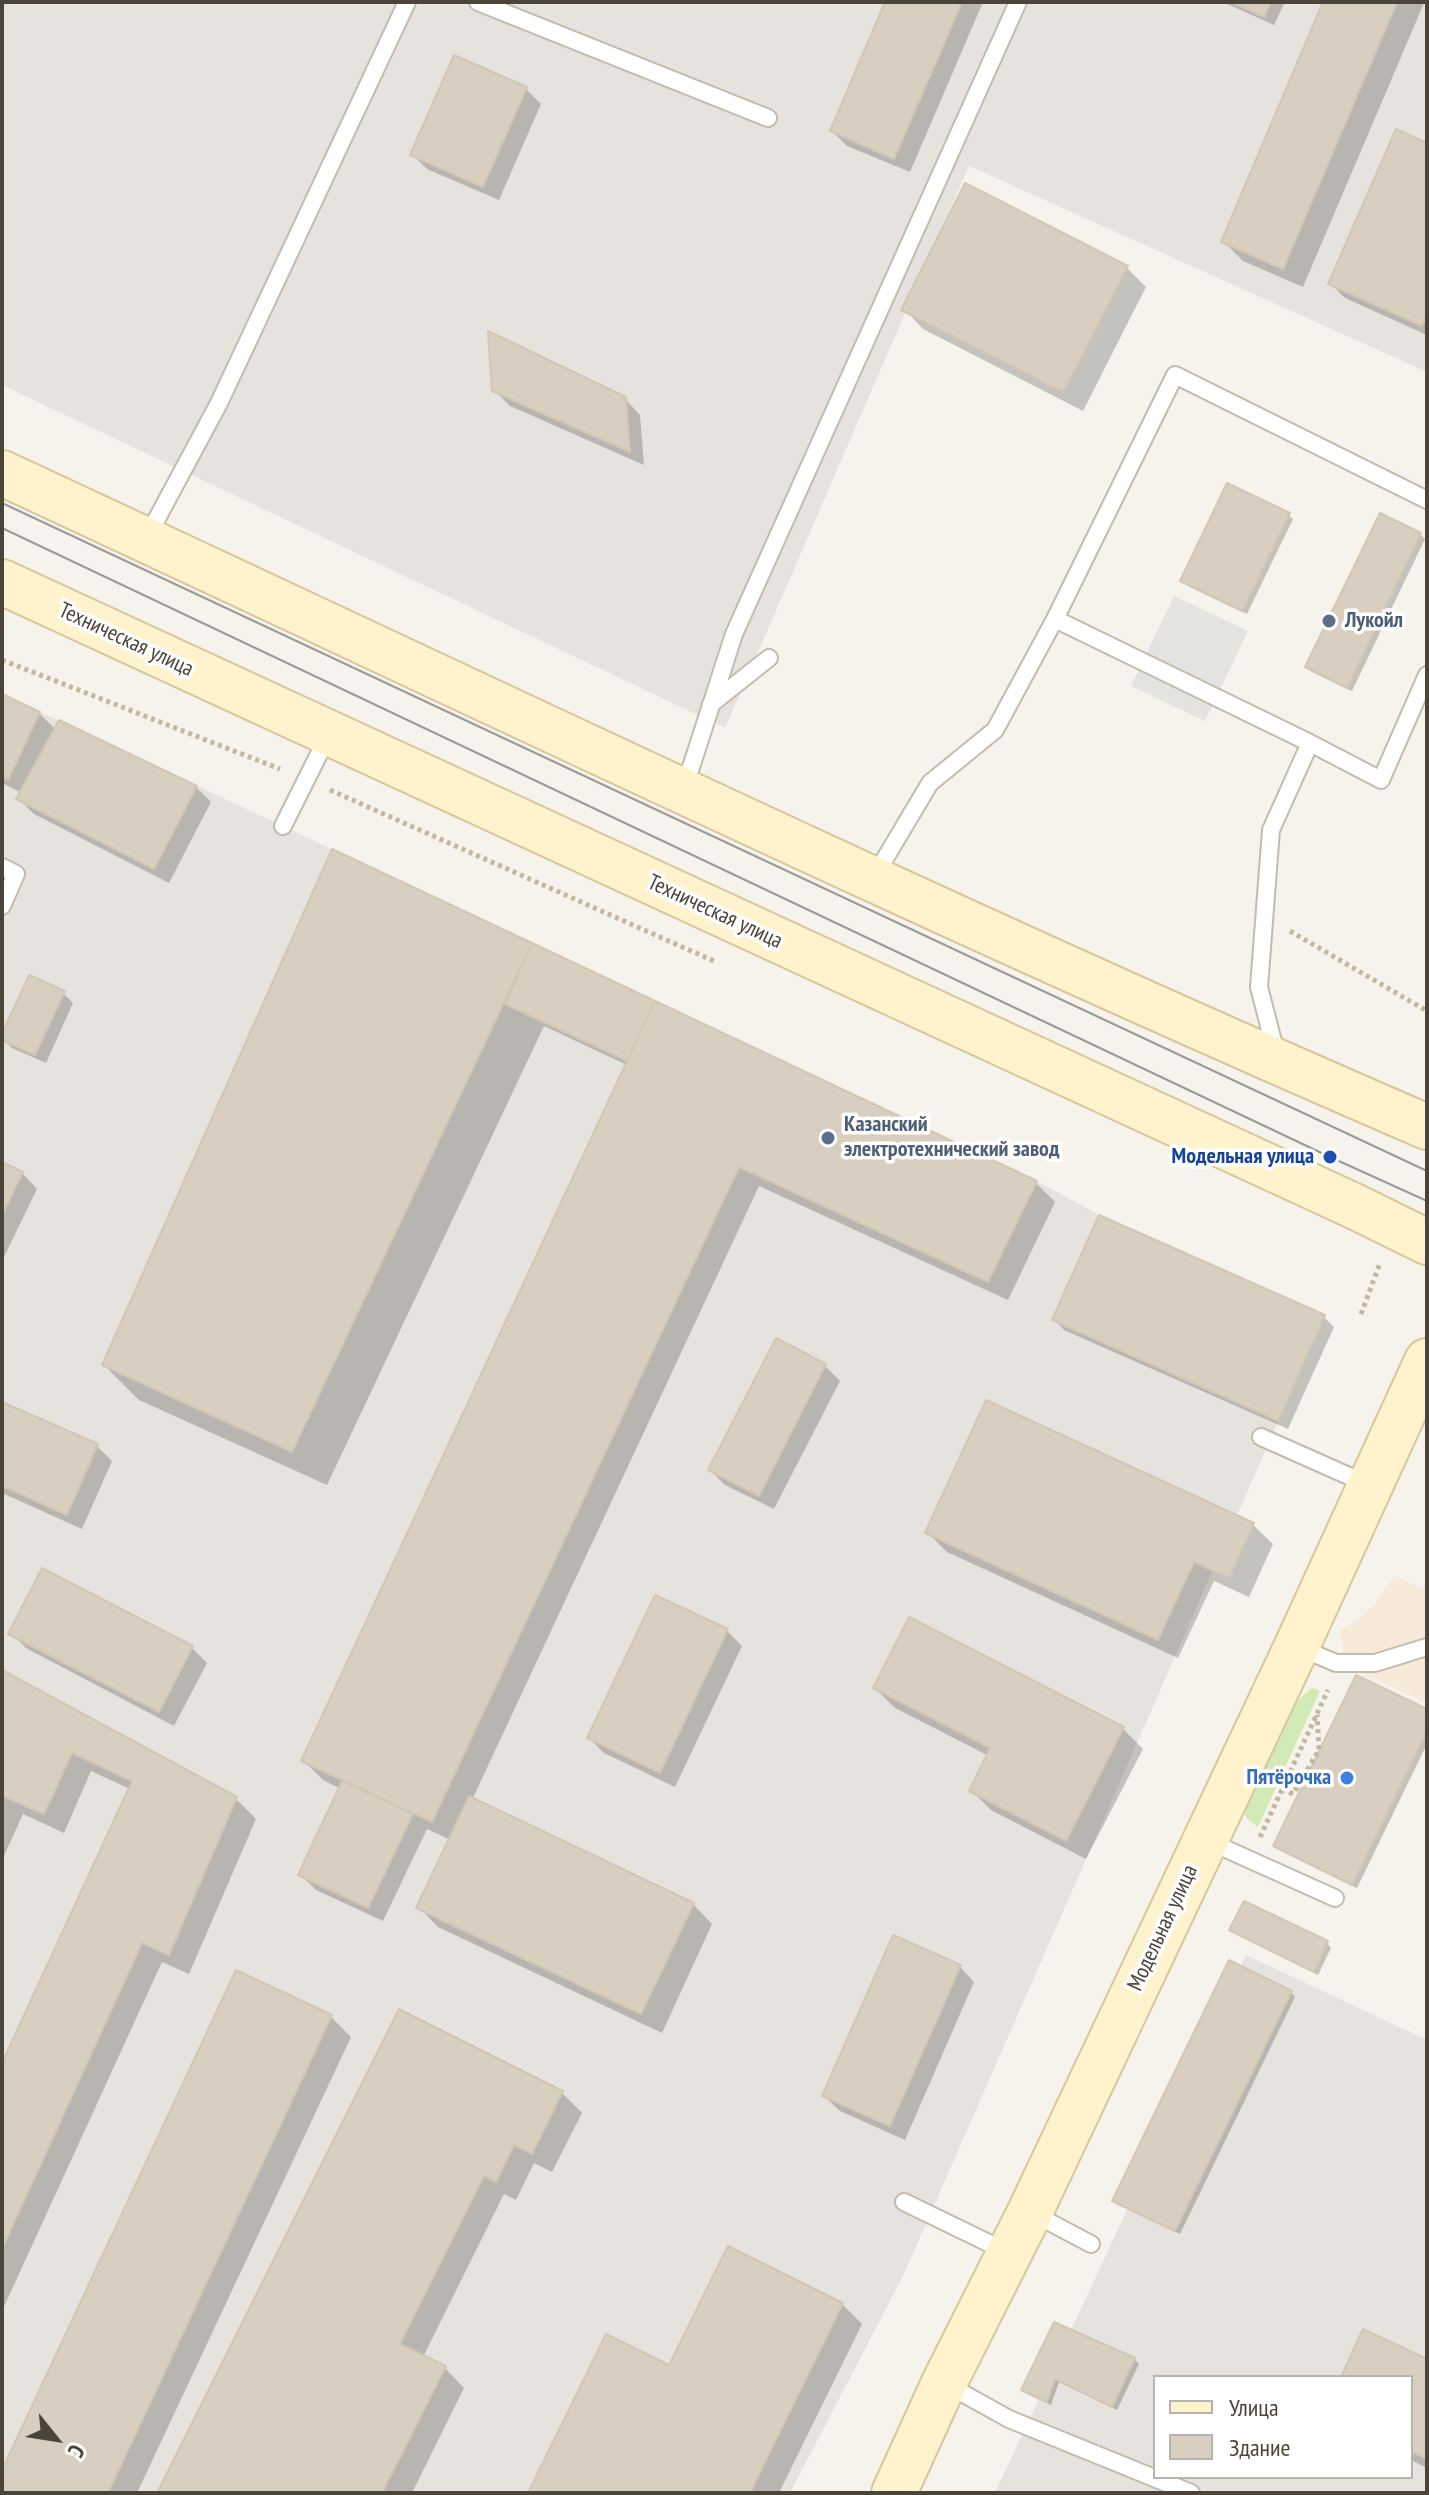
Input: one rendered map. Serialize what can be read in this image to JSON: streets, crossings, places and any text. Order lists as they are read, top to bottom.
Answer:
{
  "streets": {
    "main road": ["Техническая улица", "Модельная улица"]
  },
  "places": [
    "Лукойл",
    "Казанский электротехнический завод",
    "Модельная улица",
    "Пятёрочка"
  ],
  "legend": ["Улица", "Здание"],
  "north": "bottom right"
}
